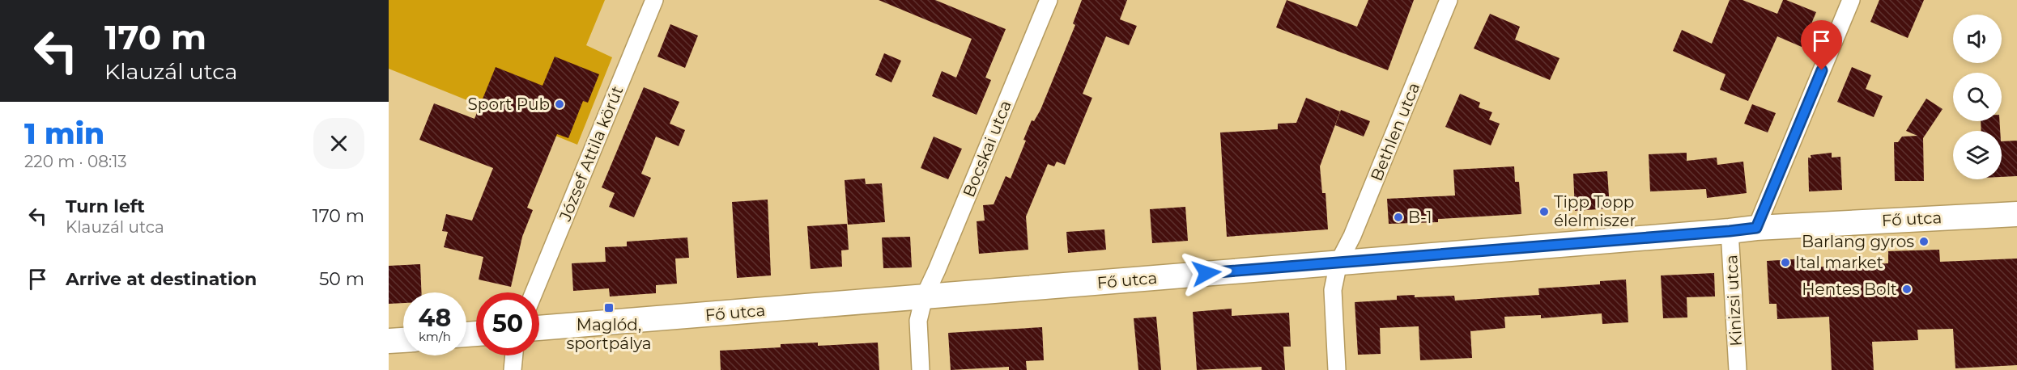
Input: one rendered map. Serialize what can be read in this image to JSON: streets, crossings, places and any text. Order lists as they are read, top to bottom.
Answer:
{
  "streets": {
    "main road": ["Fő utca"],
    "street": [
      "Bethlen utca",
      "Bocskai utca",
      "József Attila körút",
      "Kinizsi utca"
    ]
  },
  "crossings": [
    ["Bethlen utca", "Fő utca"],
    ["Bocskai utca", "Fő utca"],
    ["Fő utca", "Kinizsi utca"]
  ],
  "places": {
    "other": [
      "Sport Pub",
      "Tipp Topp élelmiszer",
      "B-1",
      "Barlang gyros",
      "Ital market",
      "Hentes Bolt"
    ],
    "transit": ["Maglód, sportpálya"]
  },
  "page": {
    "turn": ["170 m", "Klauzál utca"],
    "heading": ["1 min", "220 m · 08:13"],
    "list": [
      {
        "name": "Turn left",
        "note": "Klauzál utca",
        "value": "170 m"
      },
      {
        "name": "Arrive at destination",
        "value": "50 m"
      }
    ],
    "speed": "48 km/h",
    "limit": "50"
  }
}
